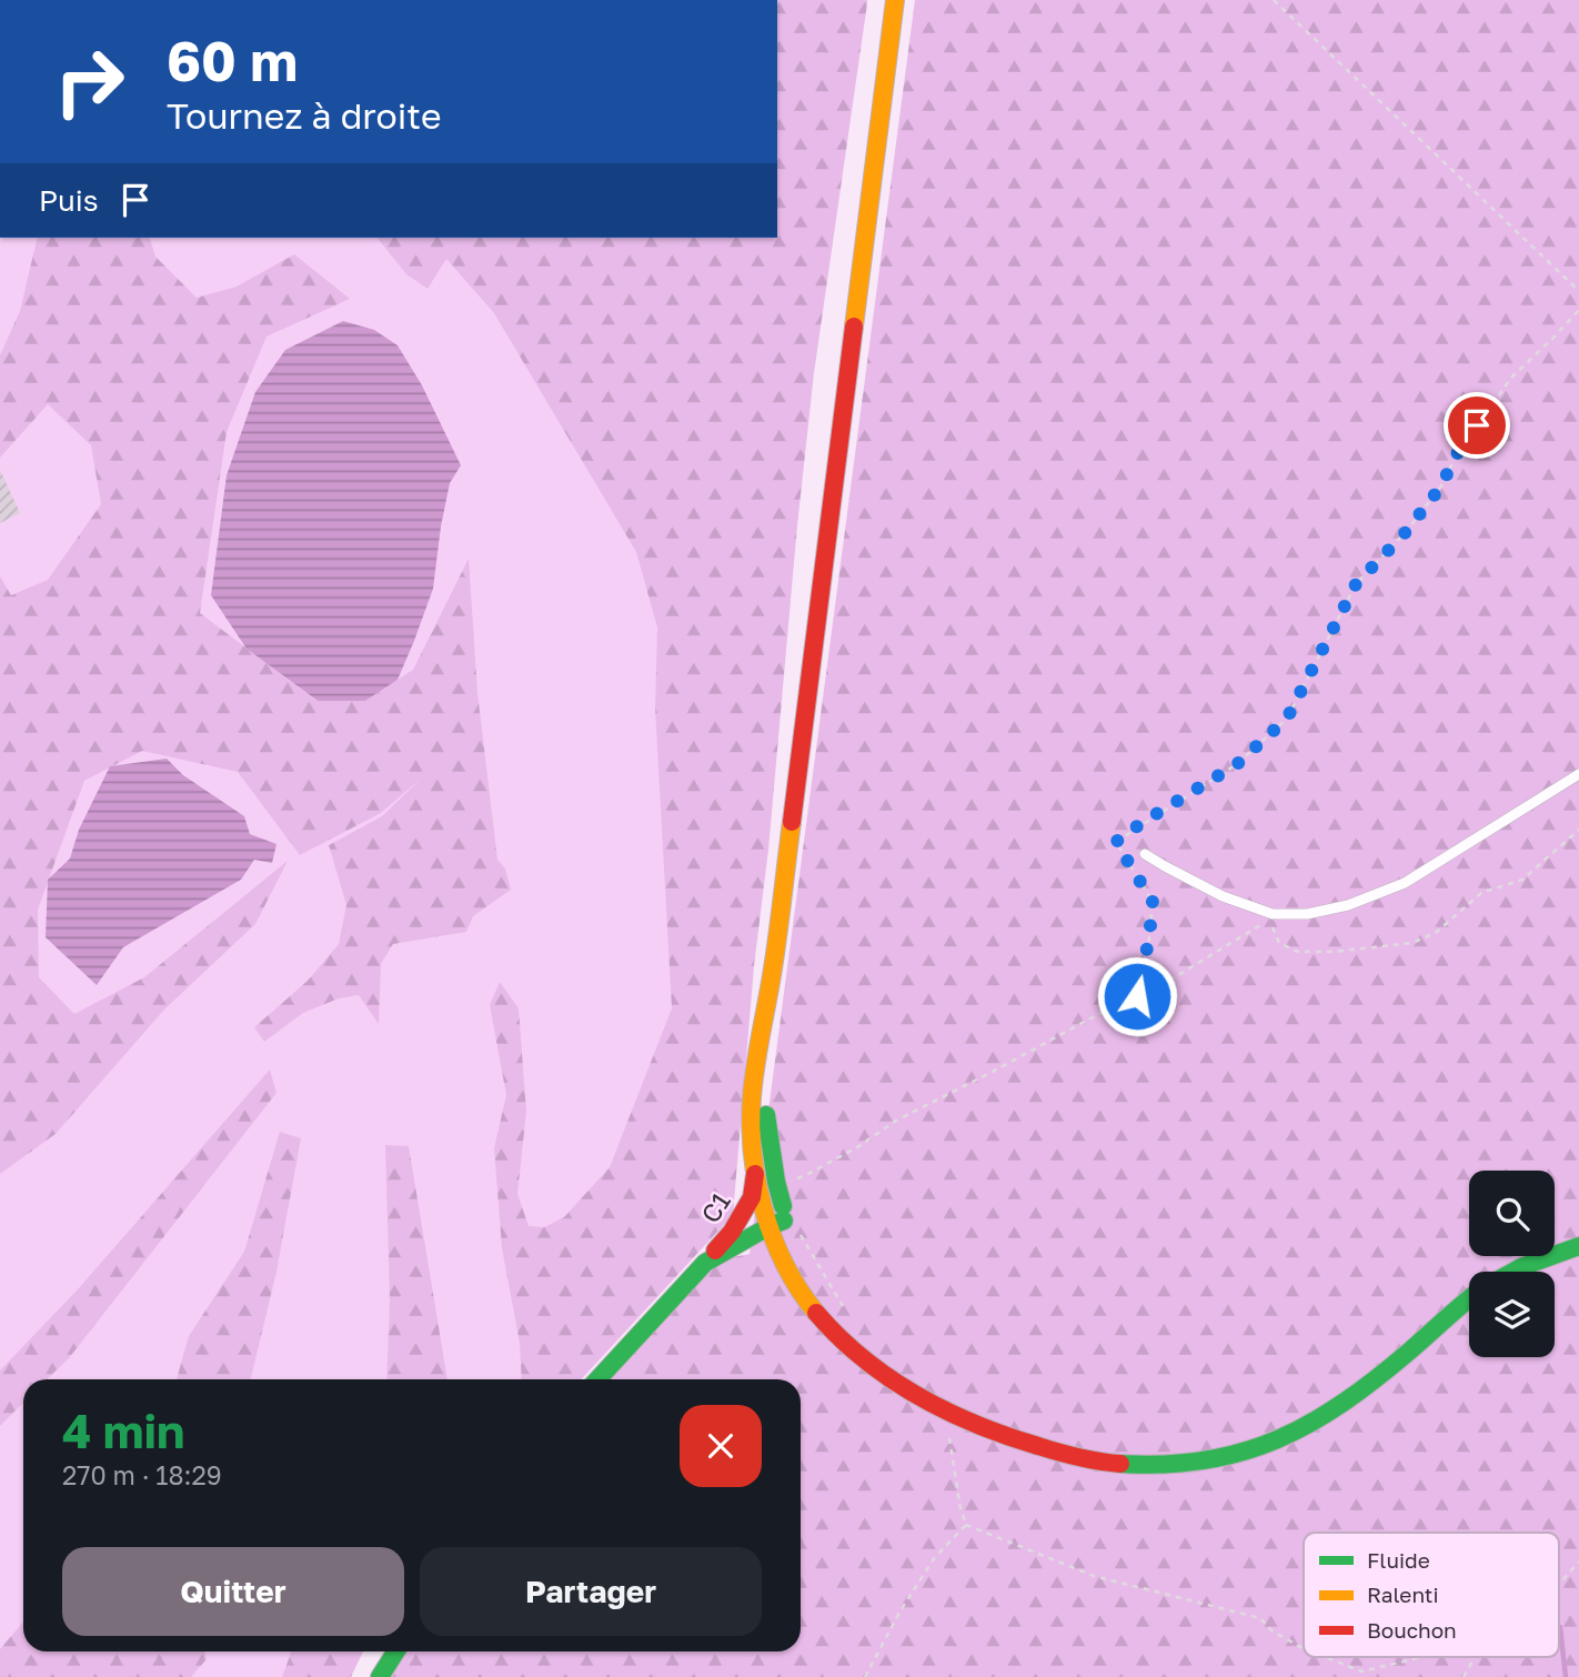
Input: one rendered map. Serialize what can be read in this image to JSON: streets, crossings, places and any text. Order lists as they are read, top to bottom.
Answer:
{
  "streets": {
    "main road": ["C1"]
  },
  "legend": ["Fluide", "Ralenti", "Bouchon"],
  "page": {
    "turn": ["60 m", "Tournez à droite"],
    "then": "Puis",
    "heading": ["4 min", "270 m · 18:29"],
    "buttons": ["Quitter", "Partager"]
  }
}
